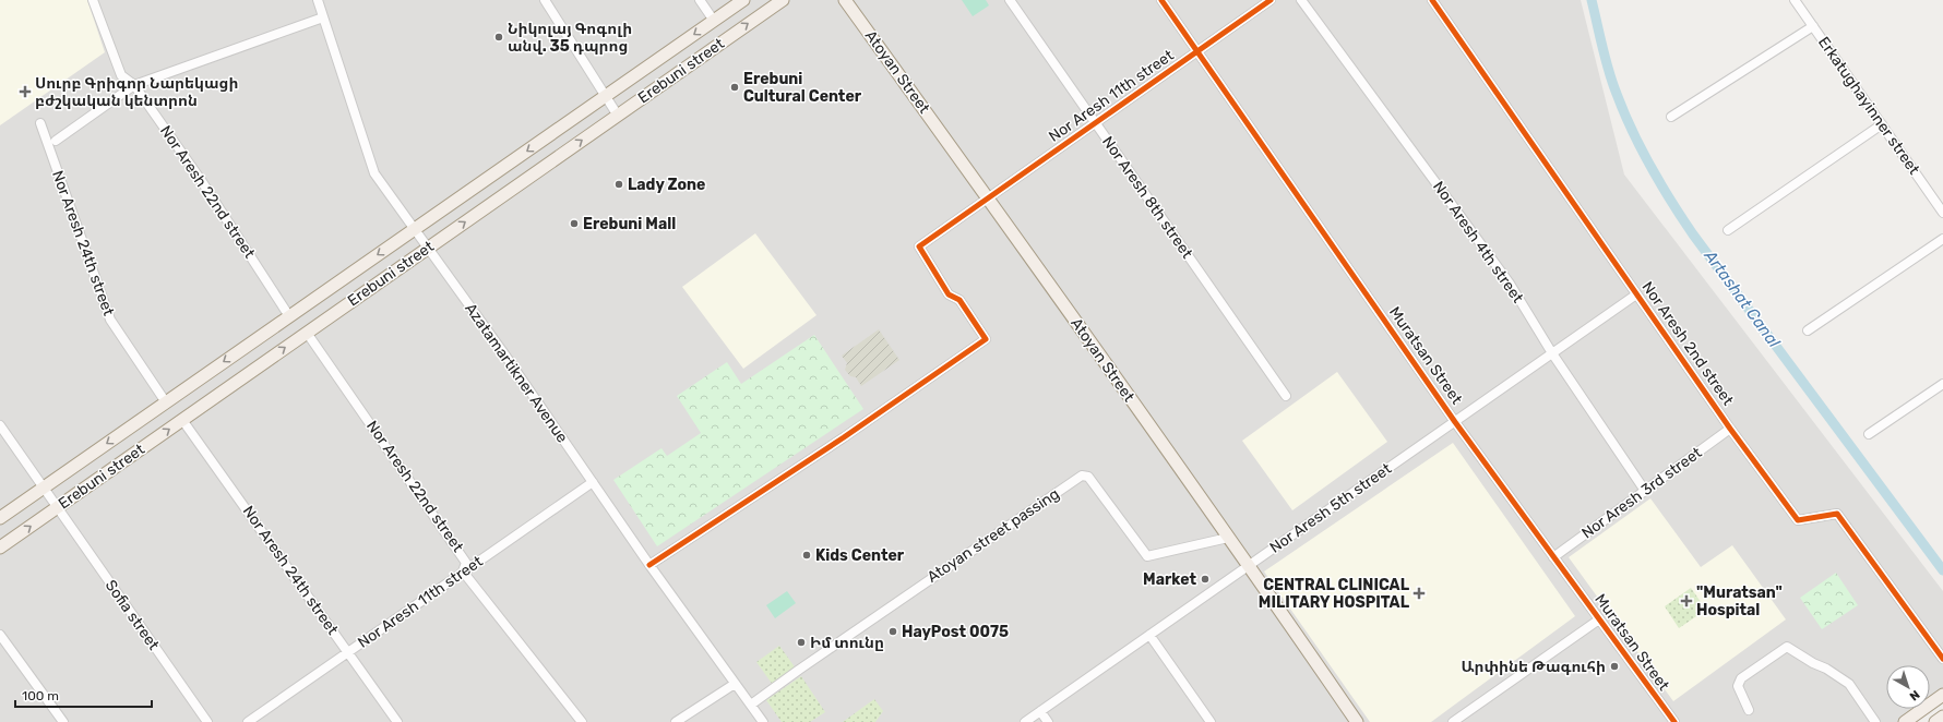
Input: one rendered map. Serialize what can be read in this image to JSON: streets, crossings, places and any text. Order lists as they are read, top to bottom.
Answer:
{
  "streets": {
    "main road": ["Erebuni street", "Atoyan Street"],
    "street": [
      "Nor Aresh 11th street",
      "Erkatughayinner street",
      "Nor Aresh 22nd street",
      "Nor Aresh 8th street",
      "Nor Aresh 4th street",
      "Nor Aresh 24th street",
      "Nor Aresh 2nd street",
      "Muratsan Street",
      "Azatamartikner Avenue",
      "Nor Aresh 3rd street",
      "Nor Aresh 5th street",
      "Atoyan street passing",
      "Sofia street"
    ]
  },
  "crossings": [
    ["Erebuni street", "Nor Aresh 22nd street"],
    ["Erebuni street", "Nor Aresh 24th street"],
    ["Erebuni street", "Azatamartikner Avenue"],
    ["Erebuni street", "Sofia street"],
    ["Atoyan Street", "Nor Aresh 11th street"],
    ["Atoyan Street", "Nor Aresh 5th street"],
    ["Atoyan Street", "Atoyan street passing"],
    ["Nor Aresh 11th street", "Nor Aresh 22nd street"],
    ["Nor Aresh 11th street", "Nor Aresh 8th street"],
    ["Nor Aresh 11th street", "Nor Aresh 24th street"],
    ["Nor Aresh 11th street", "Muratsan Street"],
    ["Nor Aresh 11th street", "Azatamartikner Avenue"],
    ["Nor Aresh 4th street", "Nor Aresh 3rd street"],
    ["Nor Aresh 4th street", "Nor Aresh 5th street"],
    ["Nor Aresh 2nd street", "Nor Aresh 3rd street"],
    ["Nor Aresh 2nd street", "Nor Aresh 5th street"],
    ["Muratsan Street", "Nor Aresh 3rd street"],
    ["Muratsan Street", "Nor Aresh 5th street"],
    ["Azatamartikner Avenue", "Atoyan street passing"]
  ],
  "water": ["Artashat Canal"],
  "places": {
    "other": [
      "Նիկոլայ Գոգոլի անվ. 35 դպրոց",
      "Erebuni Cultural Center",
      "Lady Zone",
      "Erebuni Mall",
      "Kids Center",
      "Market",
      "HayPost 0075",
      "Իմ տունը",
      "Արփինե Թագուհի"
    ],
    "health": ["Սուրբ Գրիգոր Նարեկացի բժշկական կենտրոն", "CENTRAL CLINICAL MILITARY HOSPITAL", "\"Muratsan\" Hospital"]
  },
  "scale_bar": "100 m",
  "north": "bottom right"
}
